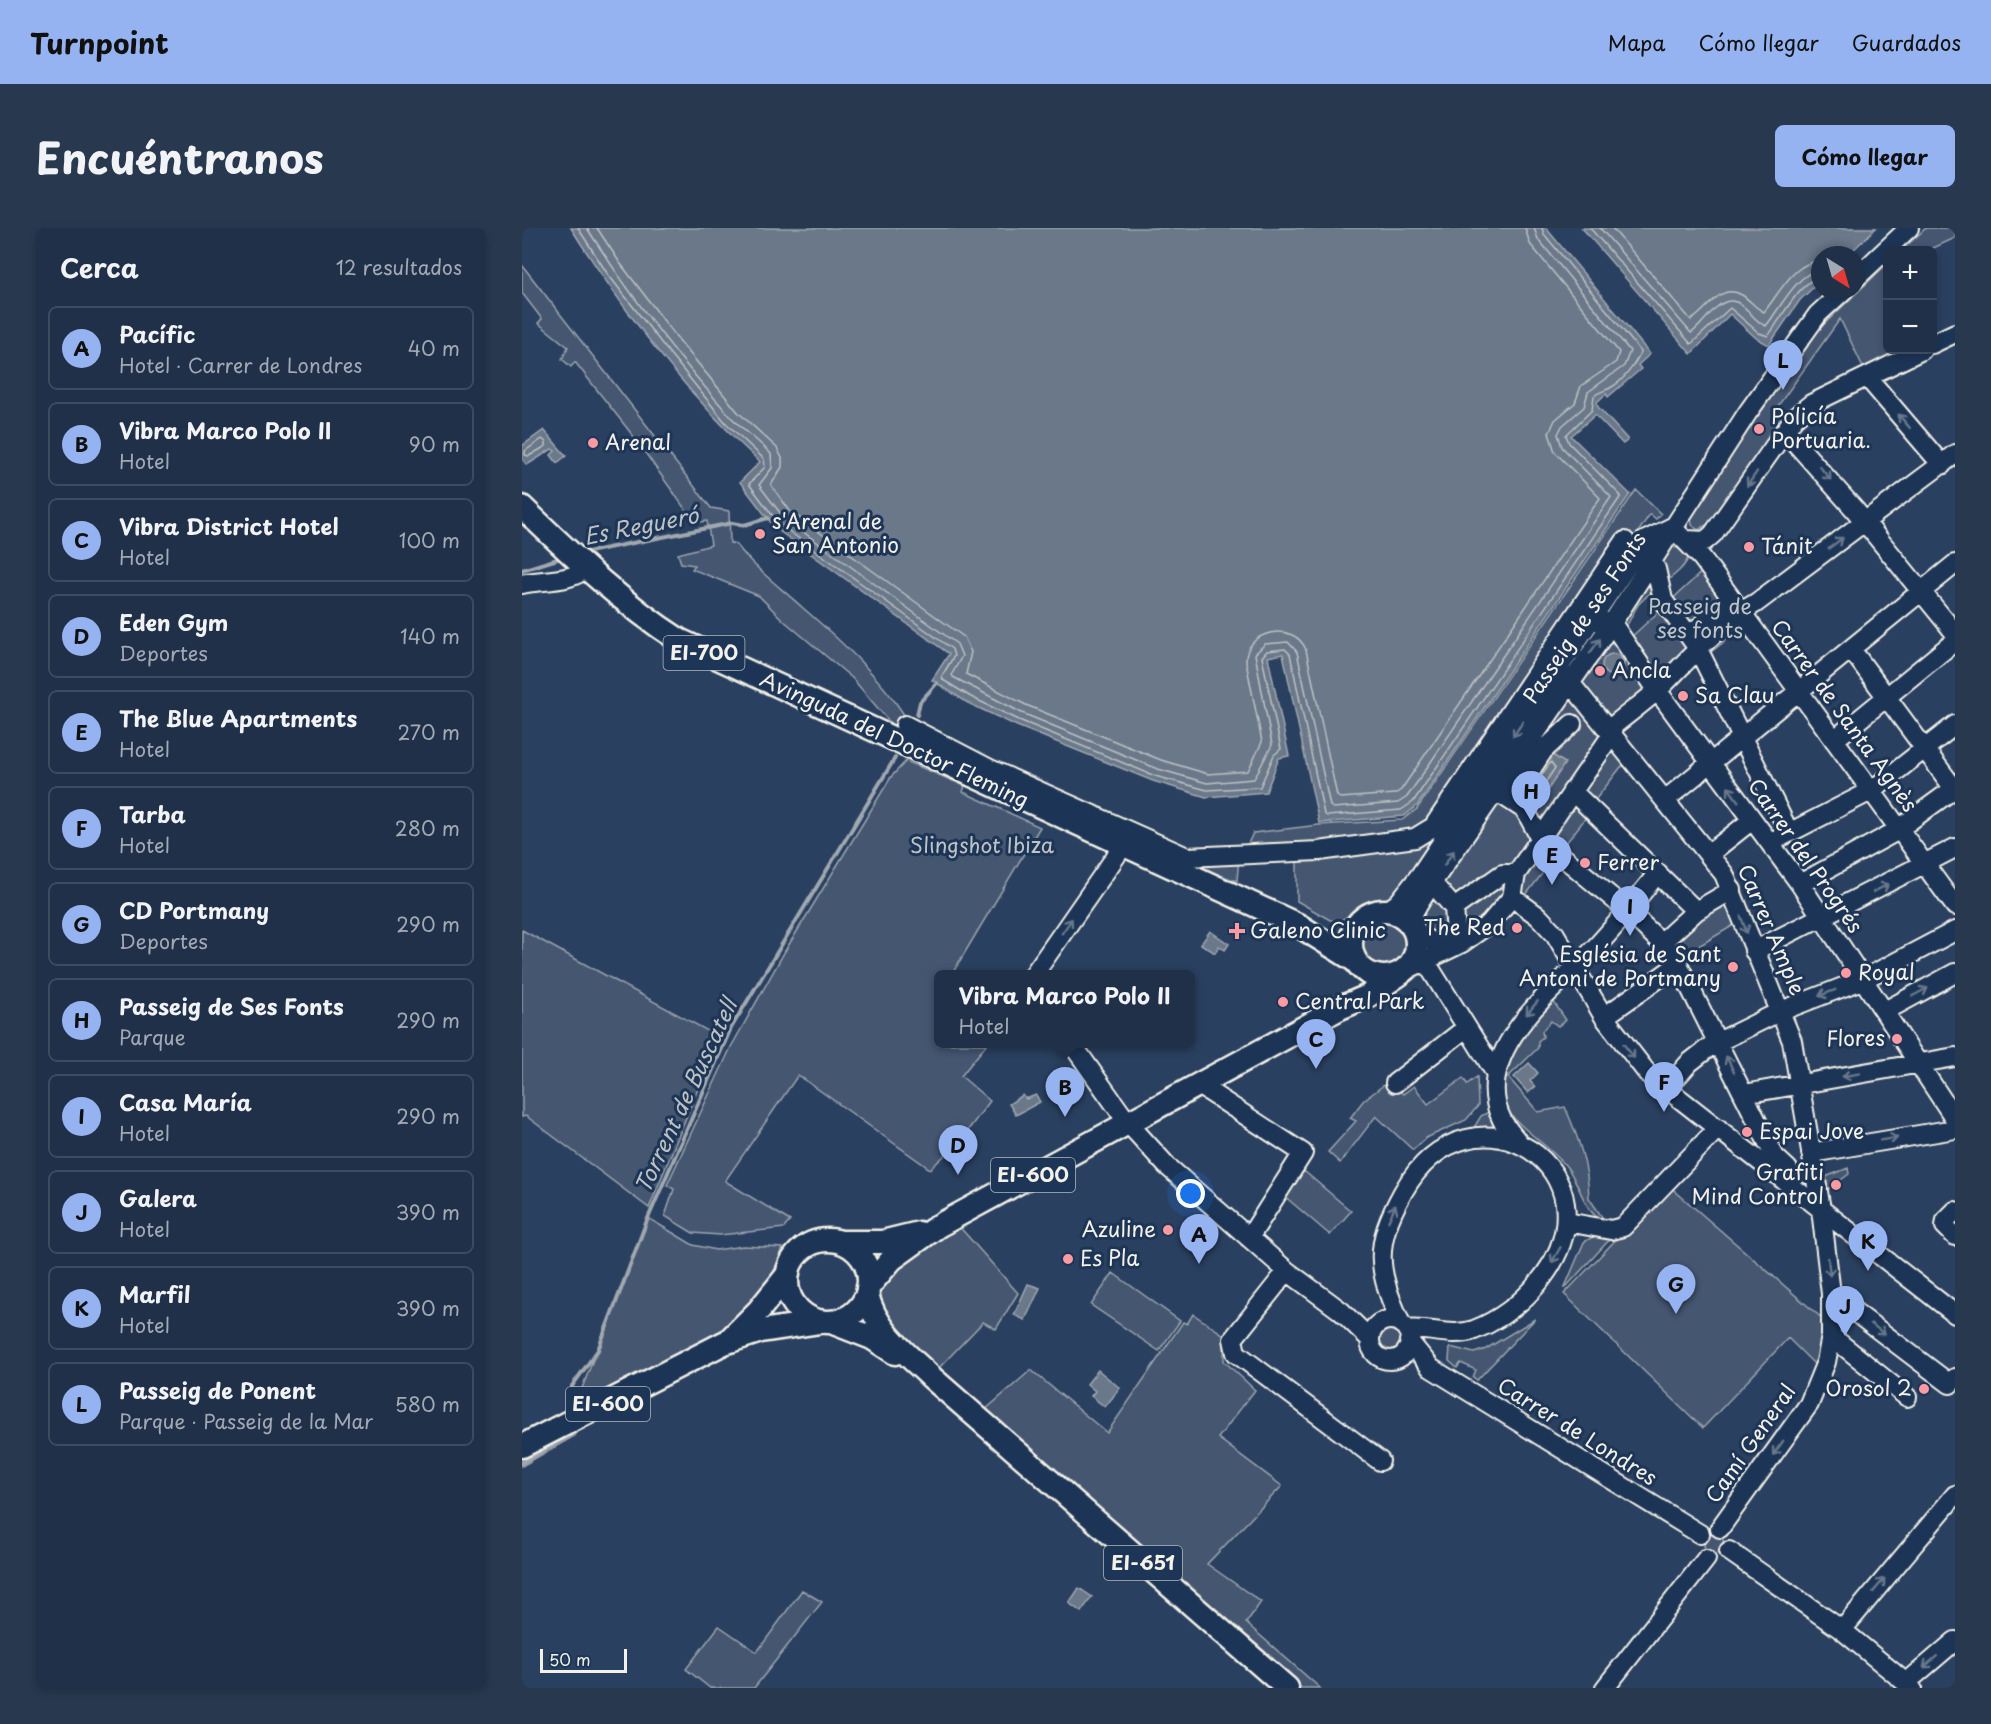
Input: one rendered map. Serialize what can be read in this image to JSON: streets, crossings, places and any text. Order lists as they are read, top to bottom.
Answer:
{
  "streets": {
    "main road": [
      "EI-700",
      "Avinguda del Doctor Fleming",
      "EI-600",
      "EI-651"
    ],
    "street": [
      "Passeig de ses Fonts",
      "Carrer de Santa Agnès",
      "Carrer del Progrés",
      "Carrer Ample",
      "Carrer de Londres",
      "Camí General"
    ]
  },
  "crossings": [
    ["Passeig de ses Fonts", "Carrer de Santa Agnès"],
    ["Passeig de ses Fonts", "Avinguda del Doctor Fleming"],
    ["Passeig de ses Fonts", "Carrer del Progrés"],
    ["Passeig de ses Fonts", "Carrer Ample"],
    ["Passeig de ses Fonts", "EI-600"],
    ["Avinguda del Doctor Fleming", "EI-600"],
    ["EI-600", "EI-651"],
    ["Carrer de Londres", "Camí General"]
  ],
  "one_way": ["Camí General"],
  "water": ["Es Regueró", "Torrent de Buscatell"],
  "parks": ["Passeig de ses fonts", "Slingshot Ibiza"],
  "places": {
    "other": [
      "Policía Portuaria.",
      "Arenal",
      "s'Arenal de San Antonio",
      "Tánit",
      "Ancla",
      "Sa Clau",
      "Ferrer",
      "The Red",
      "Església de Sant Antoni de Portmany",
      "Royal",
      "Central Park",
      "Flores",
      "Espai Jove",
      "Grafiti Mind Control",
      "Azuline",
      "Es Pla",
      "Orosol 2"
    ],
    "health": ["Galeno Clinic"]
  },
  "scale_bar": "50 m",
  "north": "bottom right",
  "page": {
    "header": "Turnpoint",
    "nav": ["Mapa", "Cómo llegar", "Guardados"],
    "title": "Encuéntranos",
    "buttons": "Cómo llegar",
    "heading": ["Cerca", "12 resultados"],
    "map_buttons": ["+", "−"],
    "list": [
      {
        "mark": "A",
        "name": "Pacífic",
        "note": "Hotel · Carrer de Londres",
        "value": "40 m"
      },
      {
        "mark": "B",
        "name": "Vibra Marco Polo II",
        "note": "Hotel",
        "value": "90 m"
      },
      {
        "mark": "C",
        "name": "Vibra District Hotel",
        "note": "Hotel",
        "value": "100 m"
      },
      {
        "mark": "D",
        "name": "Eden Gym",
        "note": "Deportes",
        "value": "140 m"
      },
      {
        "mark": "E",
        "name": "The Blue Apartments",
        "note": "Hotel",
        "value": "270 m"
      },
      {
        "mark": "F",
        "name": "Tarba",
        "note": "Hotel",
        "value": "280 m"
      },
      {
        "mark": "G",
        "name": "CD Portmany",
        "note": "Deportes",
        "value": "290 m"
      },
      {
        "mark": "H",
        "name": "Passeig de Ses Fonts",
        "note": "Parque",
        "value": "290 m"
      },
      {
        "mark": "I",
        "name": "Casa María",
        "note": "Hotel",
        "value": "290 m"
      },
      {
        "mark": "J",
        "name": "Galera",
        "note": "Hotel",
        "value": "390 m"
      },
      {
        "mark": "K",
        "name": "Marfil",
        "note": "Hotel",
        "value": "390 m"
      },
      {
        "mark": "L",
        "name": "Passeig de Ponent",
        "note": "Parque · Passeig de la Mar",
        "value": "580 m"
      }
    ],
    "pins": [
      "L",
      "H",
      "E",
      "I",
      "C",
      "F",
      "B",
      "D",
      "A",
      "K",
      "G",
      "J"
    ],
    "popup": ["Vibra Marco Polo II", "Hotel"],
    "scale": "50 m"
  }
}
